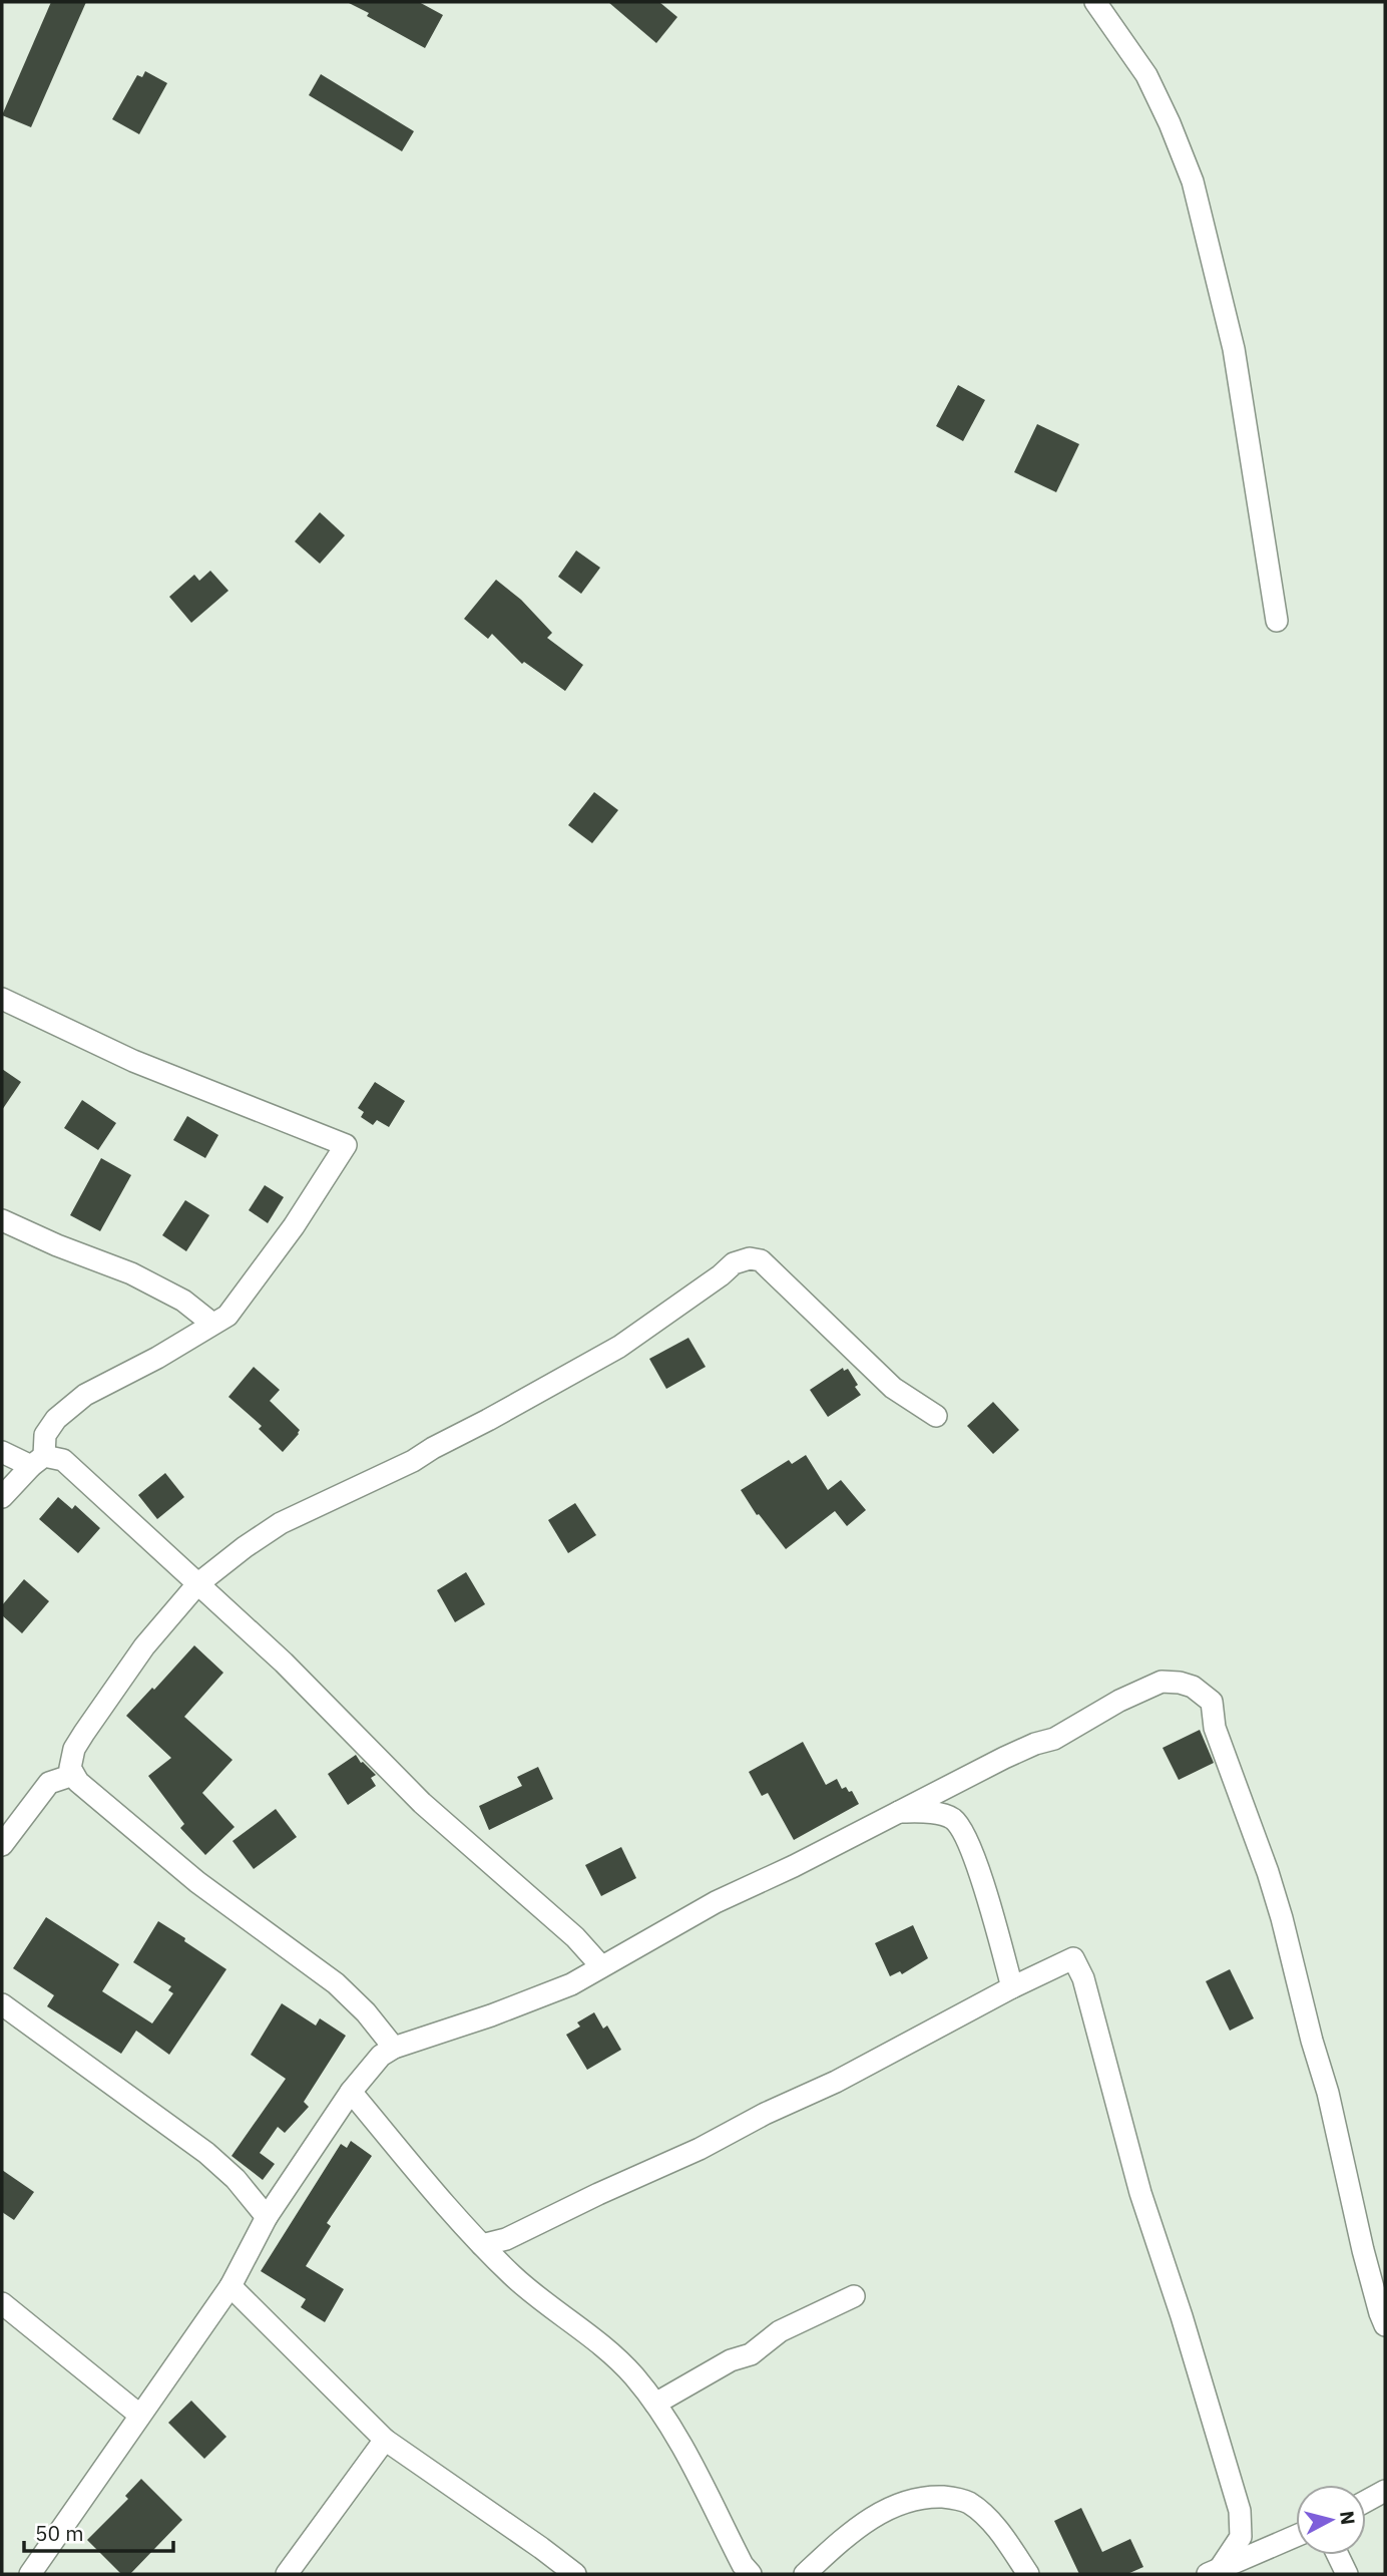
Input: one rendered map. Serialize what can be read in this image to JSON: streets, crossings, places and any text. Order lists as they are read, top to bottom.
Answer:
{
  "scale_bar": "50 m",
  "north": "right"
}
